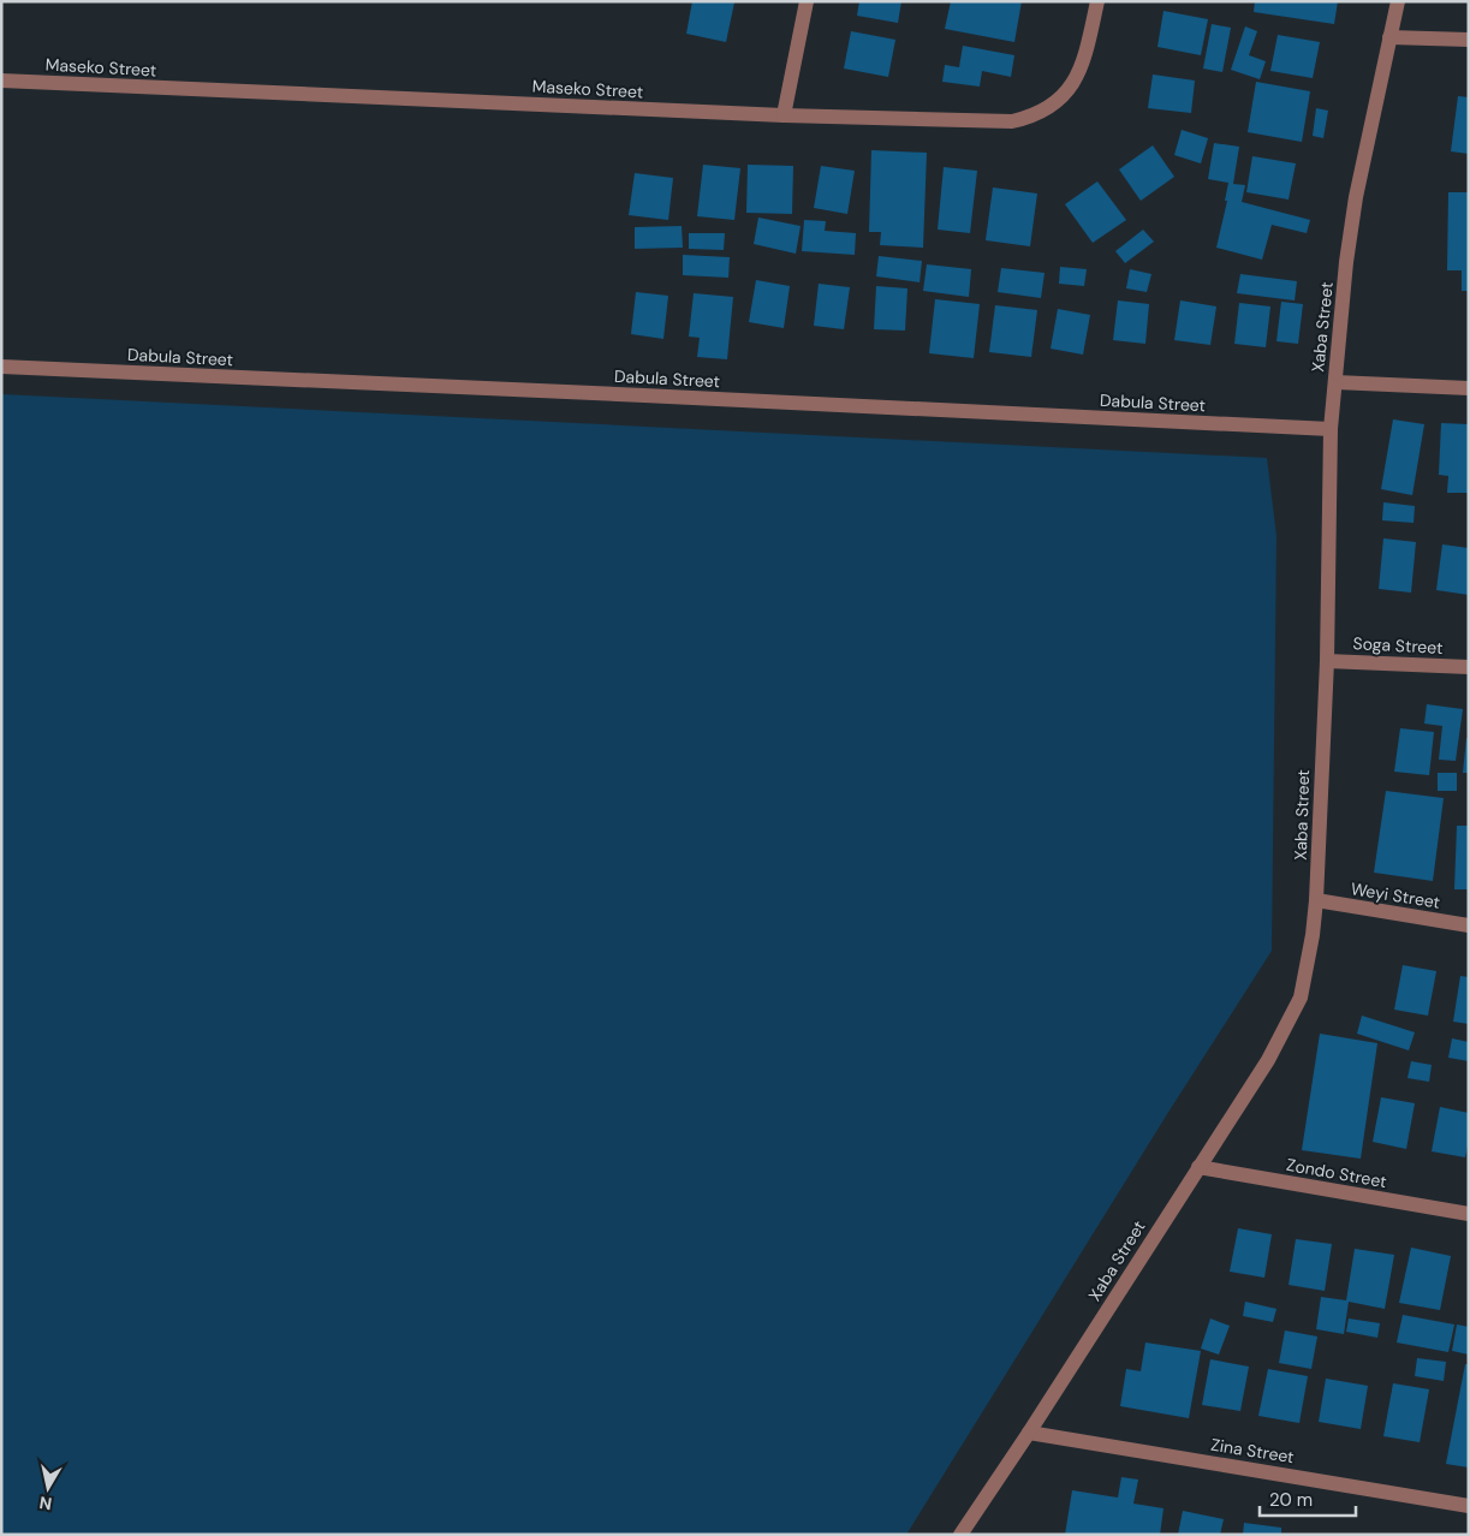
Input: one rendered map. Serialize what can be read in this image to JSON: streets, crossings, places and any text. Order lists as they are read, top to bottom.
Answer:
{
  "streets": {
    "street": [
      "Maseko Street",
      "Xaba Street",
      "Dabula Street",
      "Soga Street",
      "Weyi Street",
      "Zondo Street",
      "Zina Street"
    ]
  },
  "crossings": [
    ["Xaba Street", "Dabula Street"],
    ["Xaba Street", "Soga Street"],
    ["Xaba Street", "Weyi Street"],
    ["Xaba Street", "Zondo Street"],
    ["Xaba Street", "Zina Street"]
  ],
  "scale_bar": "20 m",
  "north": "bottom"
}
